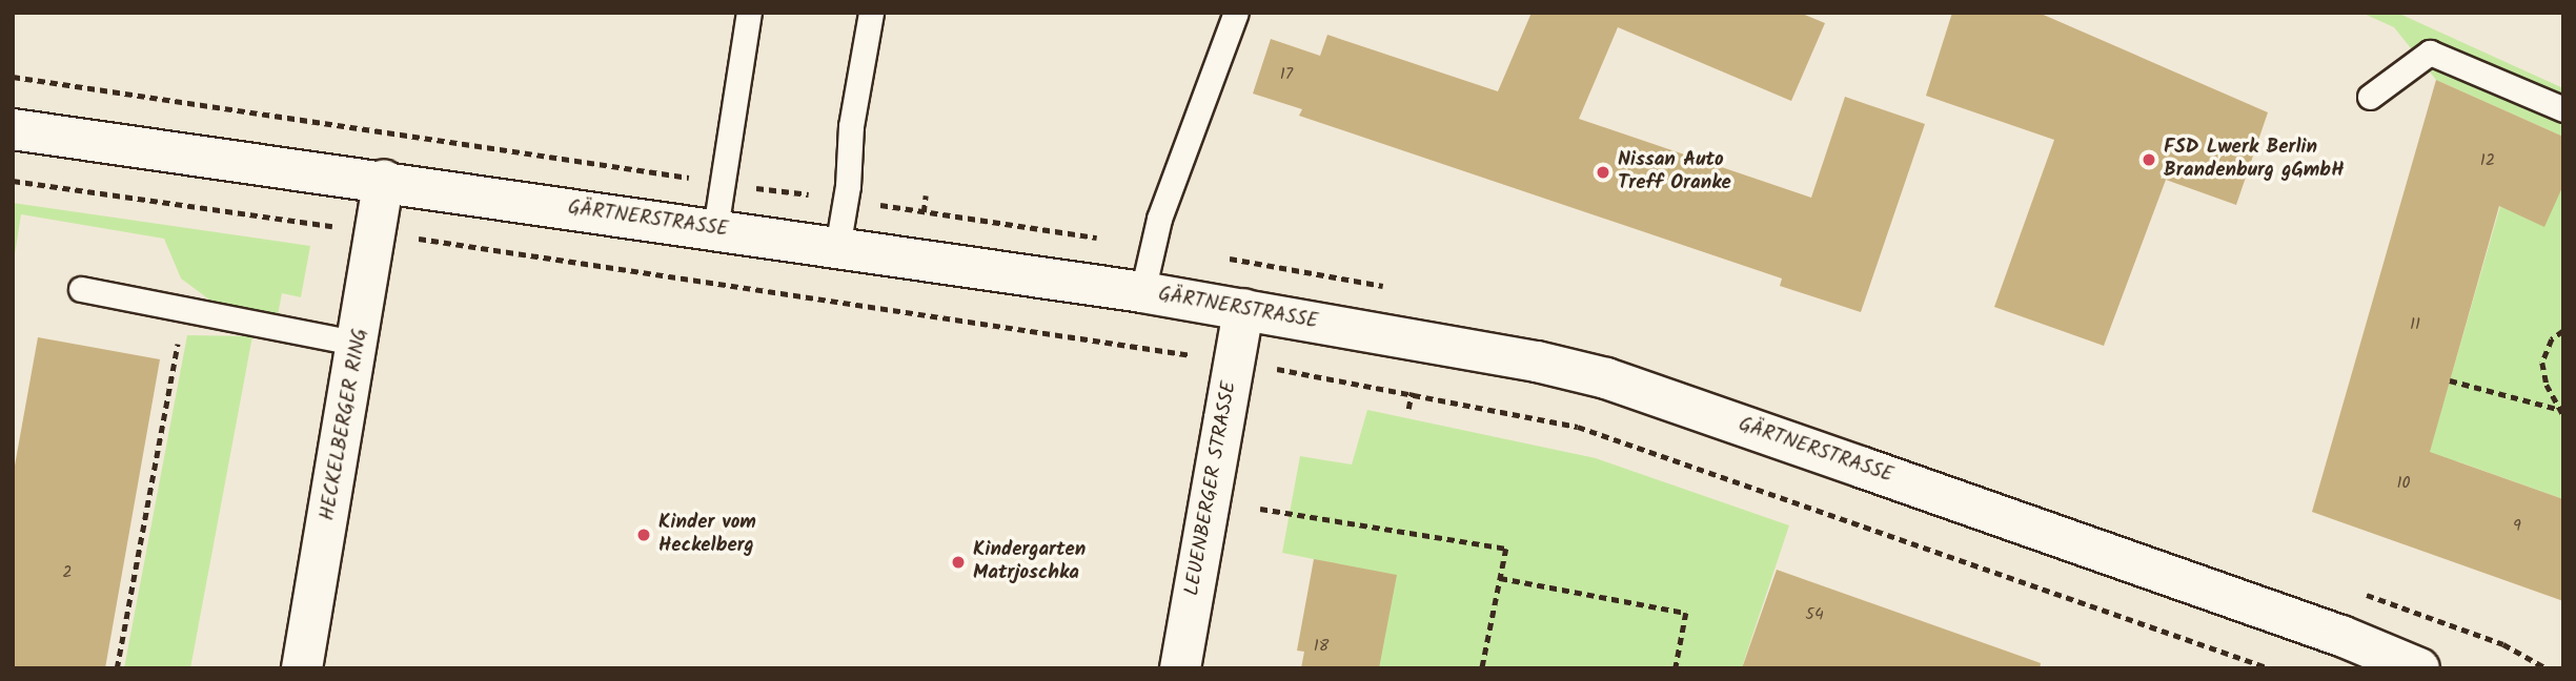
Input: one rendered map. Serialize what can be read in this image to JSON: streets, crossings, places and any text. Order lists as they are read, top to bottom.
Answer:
{
  "streets": {
    "street": ["GÄRTNERSTRASSE", "HECKELBERGER RING", "LEUENBERGER STRASSE"]
  },
  "crossings": [
    ["GÄRTNERSTRASSE", "HECKELBERGER RING"],
    ["GÄRTNERSTRASSE", "LEUENBERGER STRASSE"]
  ],
  "places": [
    "FSD Lwerk Berlin Brandenburg gGmbH",
    "Nissan Auto Treff Oranke",
    "Kinder vom Heckelberg",
    "Kindergarten Matrjoschka"
  ],
  "house_numbers": [
    "17",
    "12",
    "11",
    "10",
    "9",
    "2",
    "54",
    "18"
  ]
}
